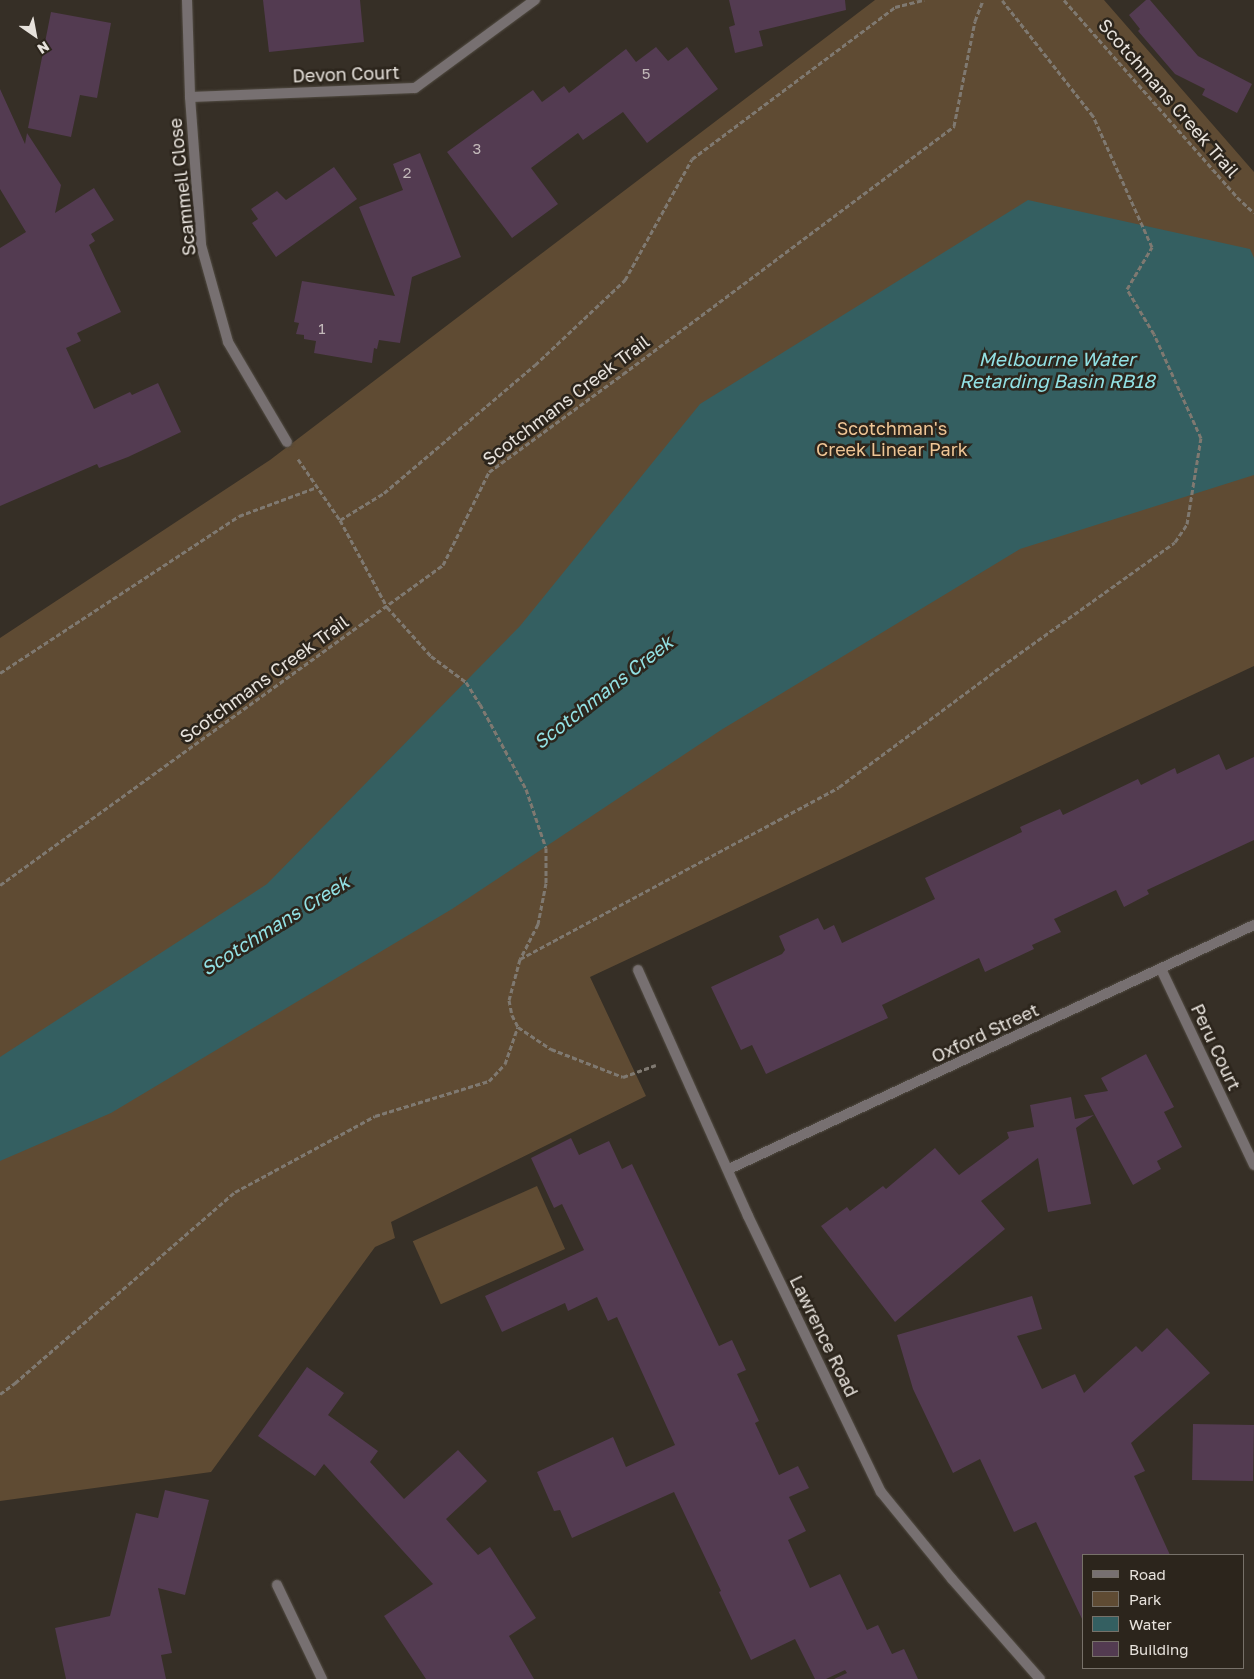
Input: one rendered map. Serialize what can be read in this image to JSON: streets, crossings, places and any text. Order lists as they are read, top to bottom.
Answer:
{
  "streets": {
    "street": [
      "Devon Court",
      "Scammell Close",
      "Oxford Street",
      "Peru Court",
      "Lawrence Road"
    ],
    "path": ["Scotchmans Creek Trail"]
  },
  "crossings": [
    ["Devon Court", "Scammell Close"],
    ["Oxford Street", "Peru Court"],
    ["Oxford Street", "Lawrence Road"]
  ],
  "water": ["Melbourne Water Retarding Basin RB18", "Scotchmans Creek"],
  "parks": ["Scotchman's Creek Linear Park"],
  "house_numbers": [
    "5",
    "3",
    "2",
    "1"
  ],
  "legend": [
    "Road",
    "Park",
    "Water",
    "Building"
  ],
  "north": "bottom right"
}
